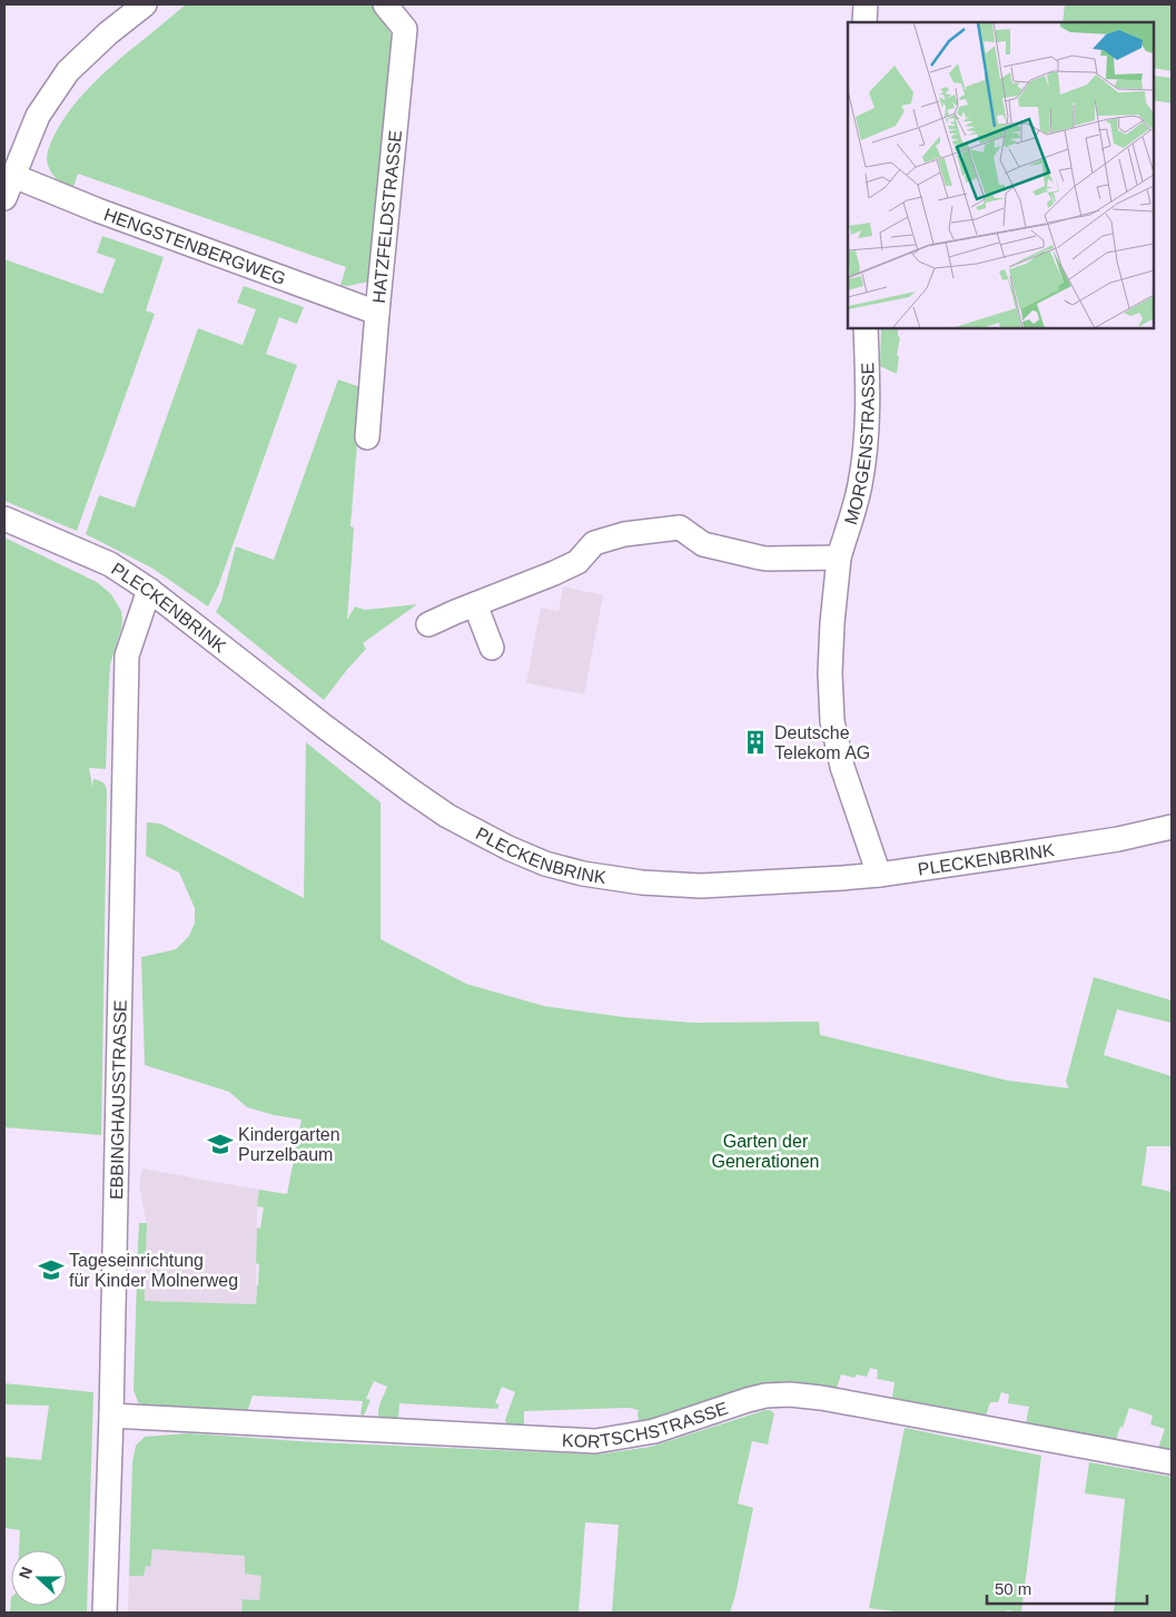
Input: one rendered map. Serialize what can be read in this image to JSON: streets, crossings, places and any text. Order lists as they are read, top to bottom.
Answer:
{
  "streets": {
    "street": [
      "HATZFELDSTRASSE",
      "HENGSTENBERGWEG",
      "MORGENSTRASSE",
      "PLECKENBRINK",
      "EBBINGHAUSSTRASSE",
      "KORTSCHSTRASSE"
    ]
  },
  "crossings": [
    ["HATZFELDSTRASSE", "HENGSTENBERGWEG"],
    ["MORGENSTRASSE", "PLECKENBRINK"],
    ["PLECKENBRINK", "EBBINGHAUSSTRASSE"],
    ["EBBINGHAUSSTRASSE", "KORTSCHSTRASSE"]
  ],
  "parks": ["Garten der Generationen"],
  "places": {
    "building": ["Deutsche Telekom AG"],
    "school or university": ["Kindergarten Purzelbaum", "Tageseinrichtung für Kinder Molnerweg"]
  },
  "scale_bar": "50 m",
  "north": "left"
}
